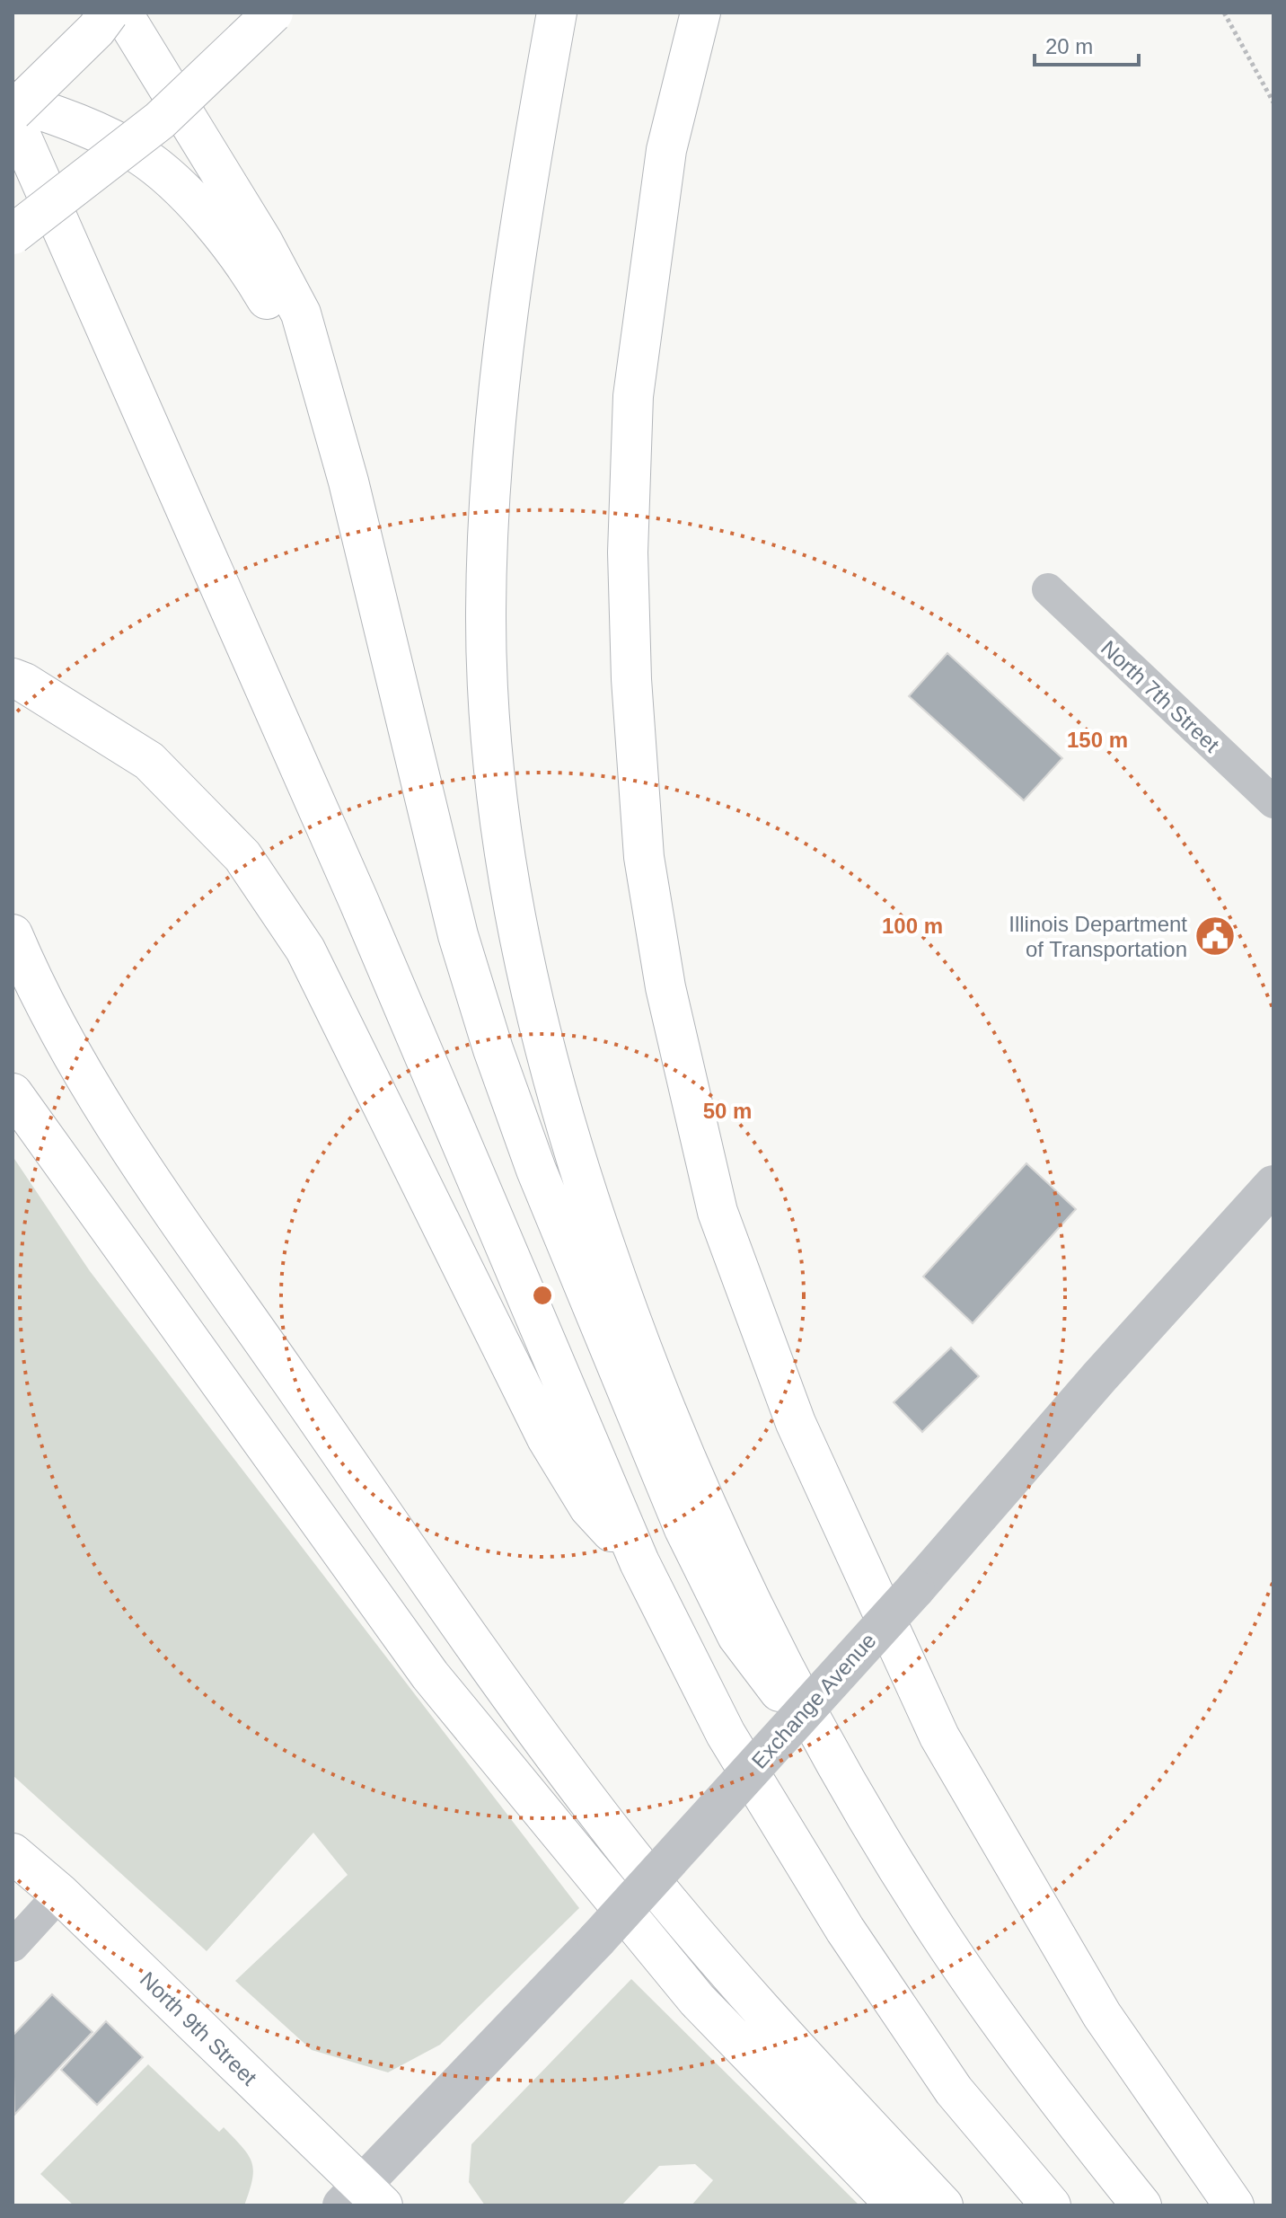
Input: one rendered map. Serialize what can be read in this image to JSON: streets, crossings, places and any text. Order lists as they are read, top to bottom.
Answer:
{
  "streets": {
    "main road": ["North 9th Street"],
    "street": ["North 7th Street", "Exchange Avenue"]
  },
  "crossings": [
    ["Exchange Avenue", "North 9th Street"]
  ],
  "places": {
    "public building": ["Illinois Department of Transportation"]
  },
  "scale_bar": "20 m",
  "rings": ["150 m", "100 m", "50 m"]
}
